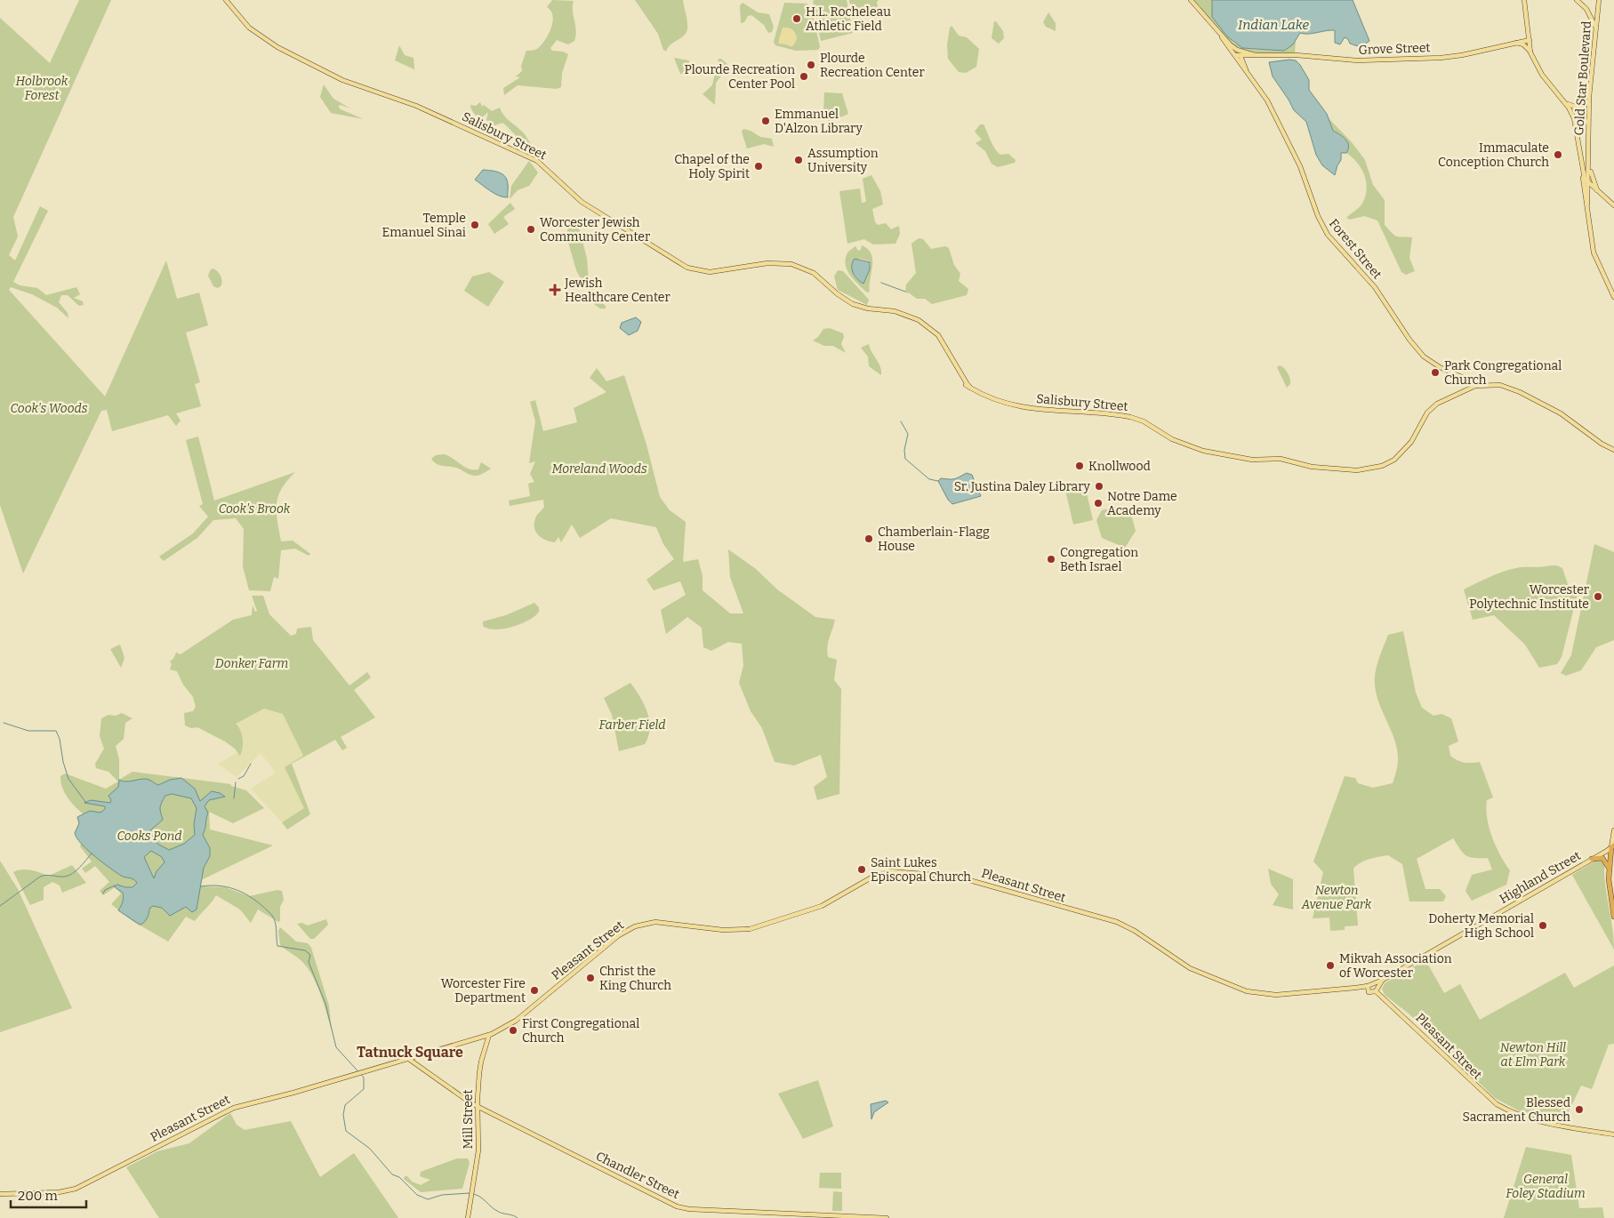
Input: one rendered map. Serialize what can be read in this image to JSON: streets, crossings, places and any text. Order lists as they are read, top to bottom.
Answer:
{
  "streets": {
    "main road": [
      "Grove Street",
      "Gold Star Boulevard",
      "Salisbury Street",
      "Forest Street",
      "Highland Street",
      "Pleasant Street",
      "Mill Street",
      "Chandler Street"
    ]
  },
  "crossings": [
    ["Grove Street", "Forest Street"],
    ["Salisbury Street", "Forest Street"],
    ["Highland Street", "Pleasant Street"],
    ["Pleasant Street", "Mill Street"],
    ["Pleasant Street", "Chandler Street"],
    ["Mill Street", "Chandler Street"]
  ],
  "districts": ["Tatnuck Square"],
  "water": ["Indian Lake"],
  "parks": [
    "Holbrook Forest",
    "Cook's Woods",
    "Moreland Woods",
    "Cook's Brook",
    "Donker Farm",
    "Farber Field",
    "Cooks Pond",
    "Newton Avenue Park",
    "Newton Hill at Elm Park",
    "General Foley Stadium"
  ],
  "places": {
    "other": [
      "H.L. Rocheleau Athletic Field",
      "Plourde Recreation Center",
      "Plourde Recreation Center Pool",
      "Emmanuel D'Alzon Library",
      "Immaculate Conception Church",
      "Assumption University",
      "Chapel of the Holy Spirit",
      "Temple Emanuel Sinai",
      "Worcester Jewish Community Center",
      "Park Congregational Church",
      "Knollwood",
      "Sr. Justina Daley Library",
      "Notre Dame Academy",
      "Chamberlain-Flagg House",
      "Congregation Beth Israel",
      "Worcester Polytechnic Institute",
      "Saint Lukes Episcopal Church",
      "Doherty Memorial High School",
      "Mikvah Association of Worcester",
      "Christ the King Church",
      "Worcester Fire Department",
      "First Congregational Church",
      "Blessed Sacrament Church"
    ],
    "health": ["Jewish Healthcare Center"]
  },
  "scale_bar": "200 m"
}
